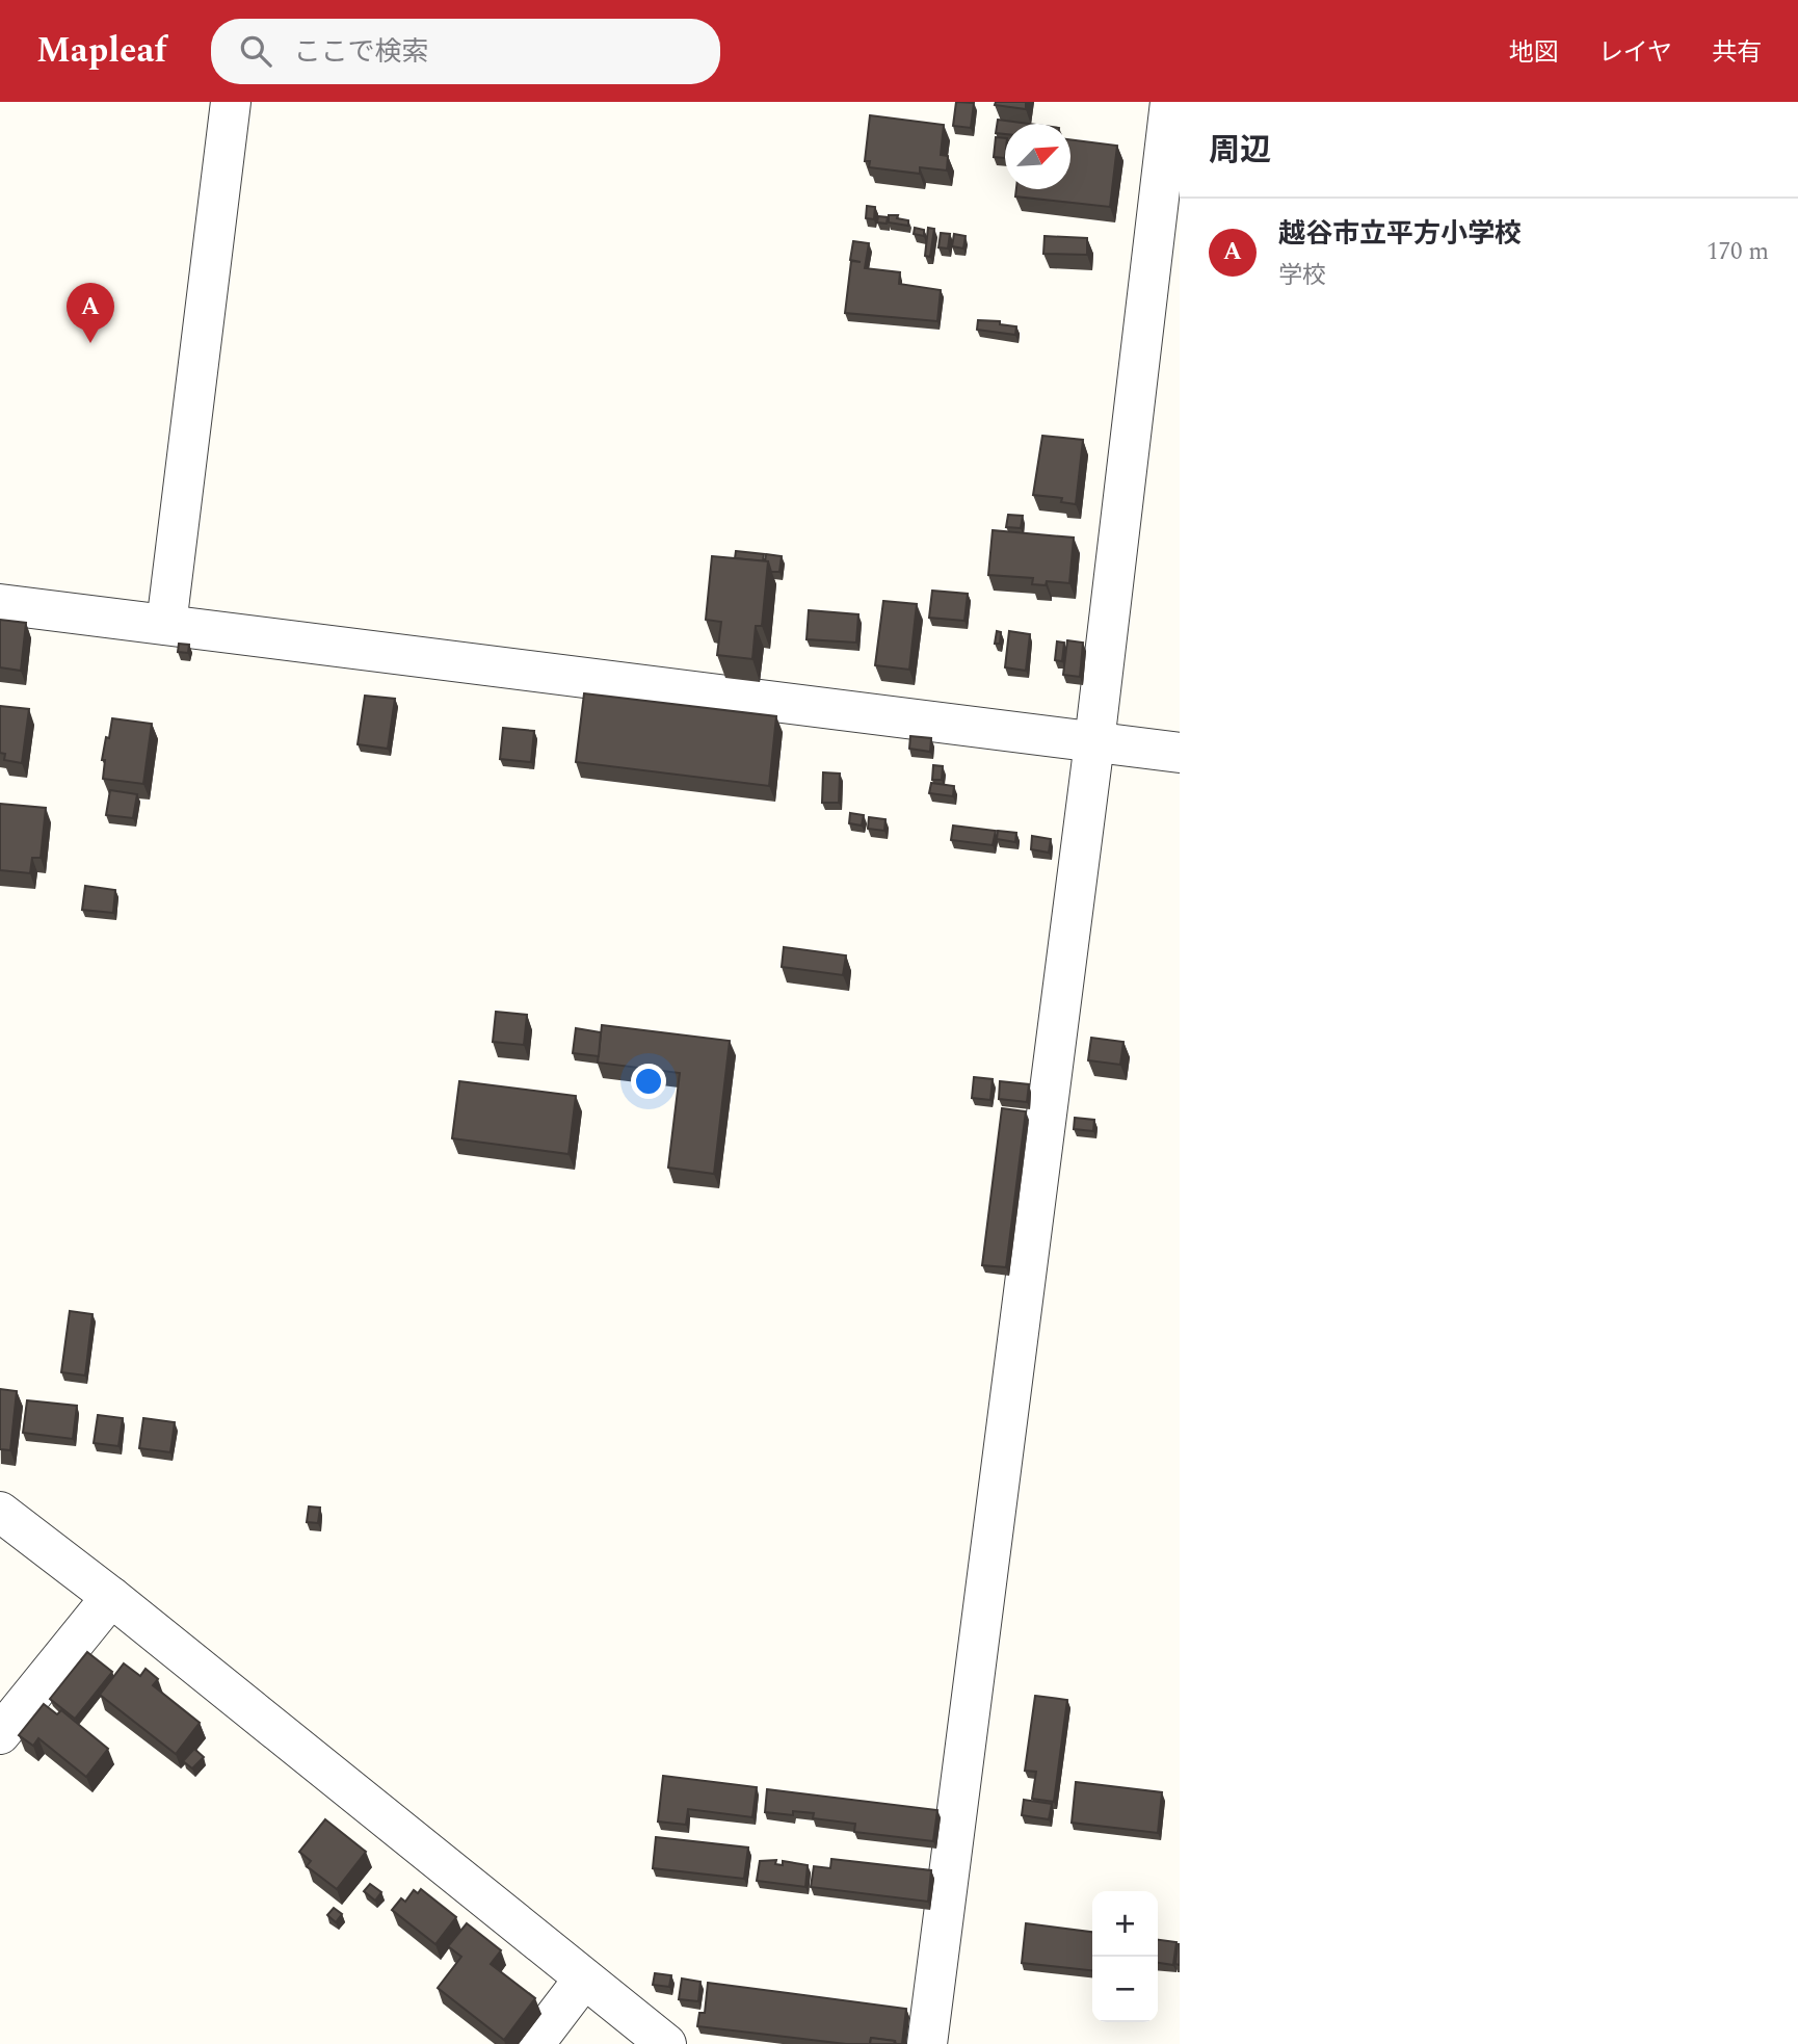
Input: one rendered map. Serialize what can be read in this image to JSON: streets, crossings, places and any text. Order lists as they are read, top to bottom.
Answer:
{
  "north": "top right",
  "page": {
    "header": "Mapleaf",
    "search": "ここで検索",
    "nav": ["地図", "レイヤ", "共有"],
    "heading": "周辺",
    "list": [
      {
        "mark": "A",
        "name": "越谷市立平方小学校",
        "note": "学校",
        "value": "170 m"
      }
    ],
    "pins": "A",
    "map_buttons": ["+", "−"]
  }
}
